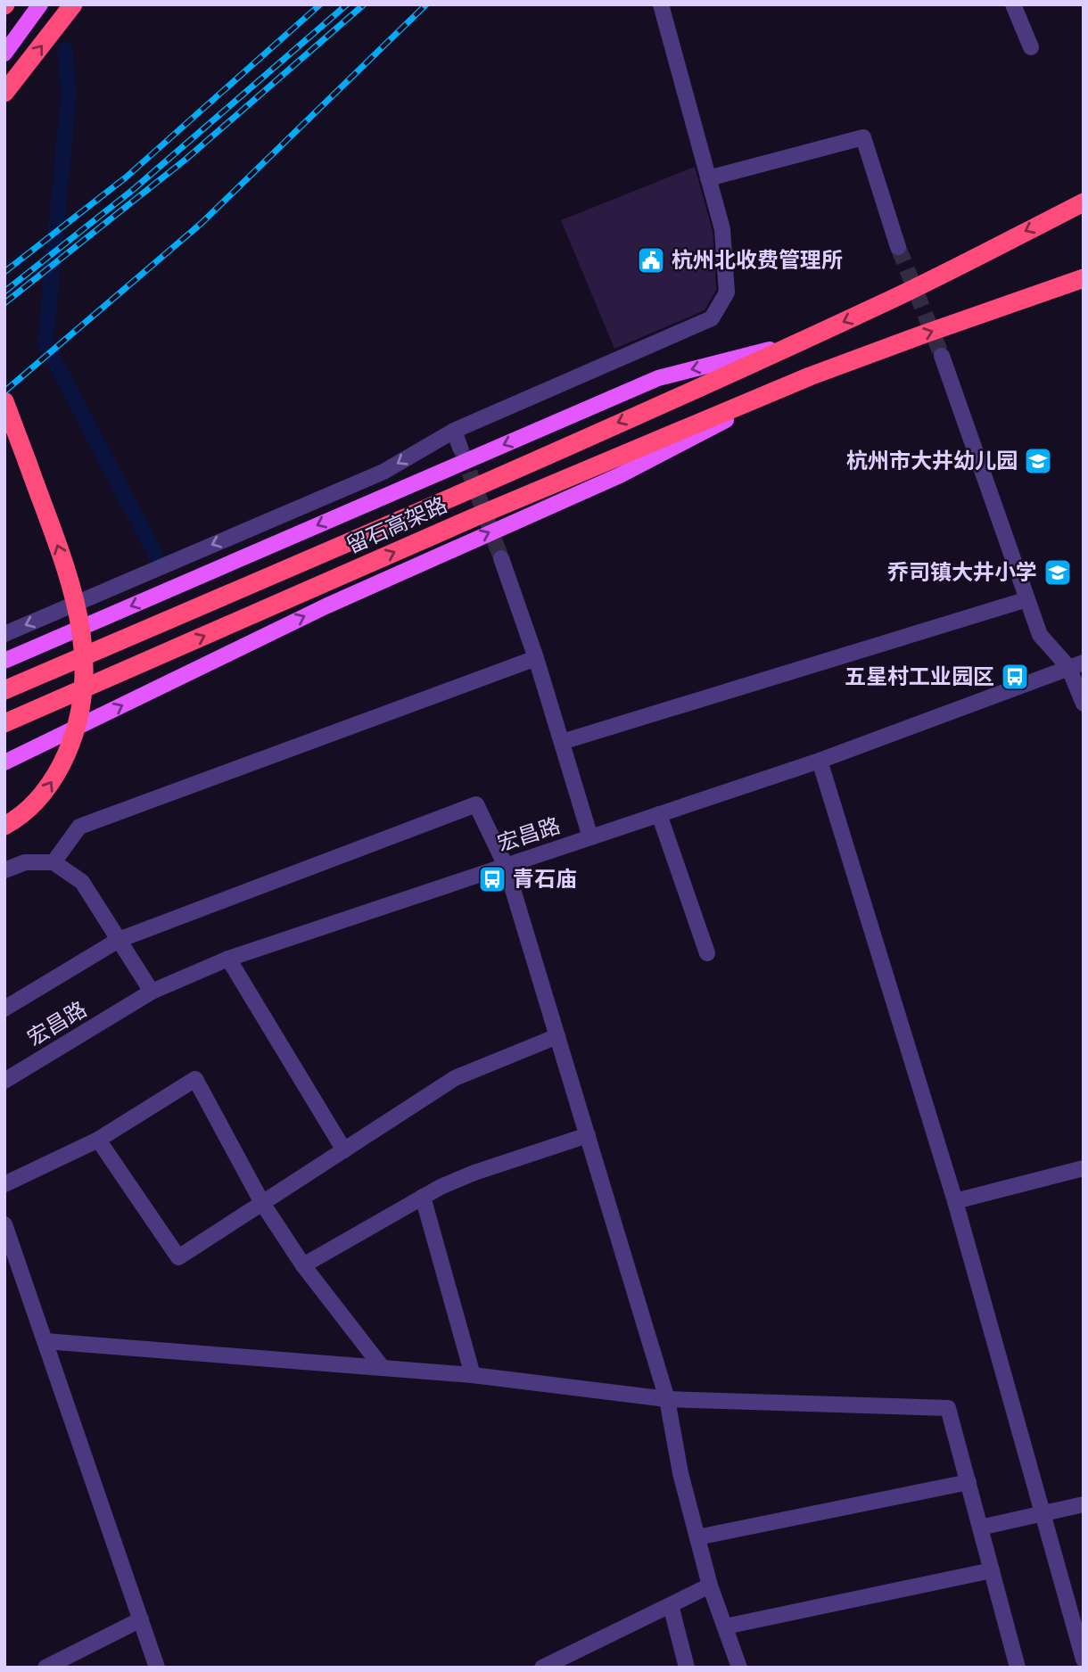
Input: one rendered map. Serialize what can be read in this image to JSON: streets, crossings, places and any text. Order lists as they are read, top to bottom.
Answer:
{
  "streets": {
    "highway": ["留石高架路"],
    "street": ["宏昌路"]
  },
  "places": {
    "public building": ["杭州北收费管理所"],
    "school or university": ["杭州市大井幼儿园", "乔司镇大井小学"],
    "bus stop": ["五星村工业园区", "青石庙"]
  }
}
